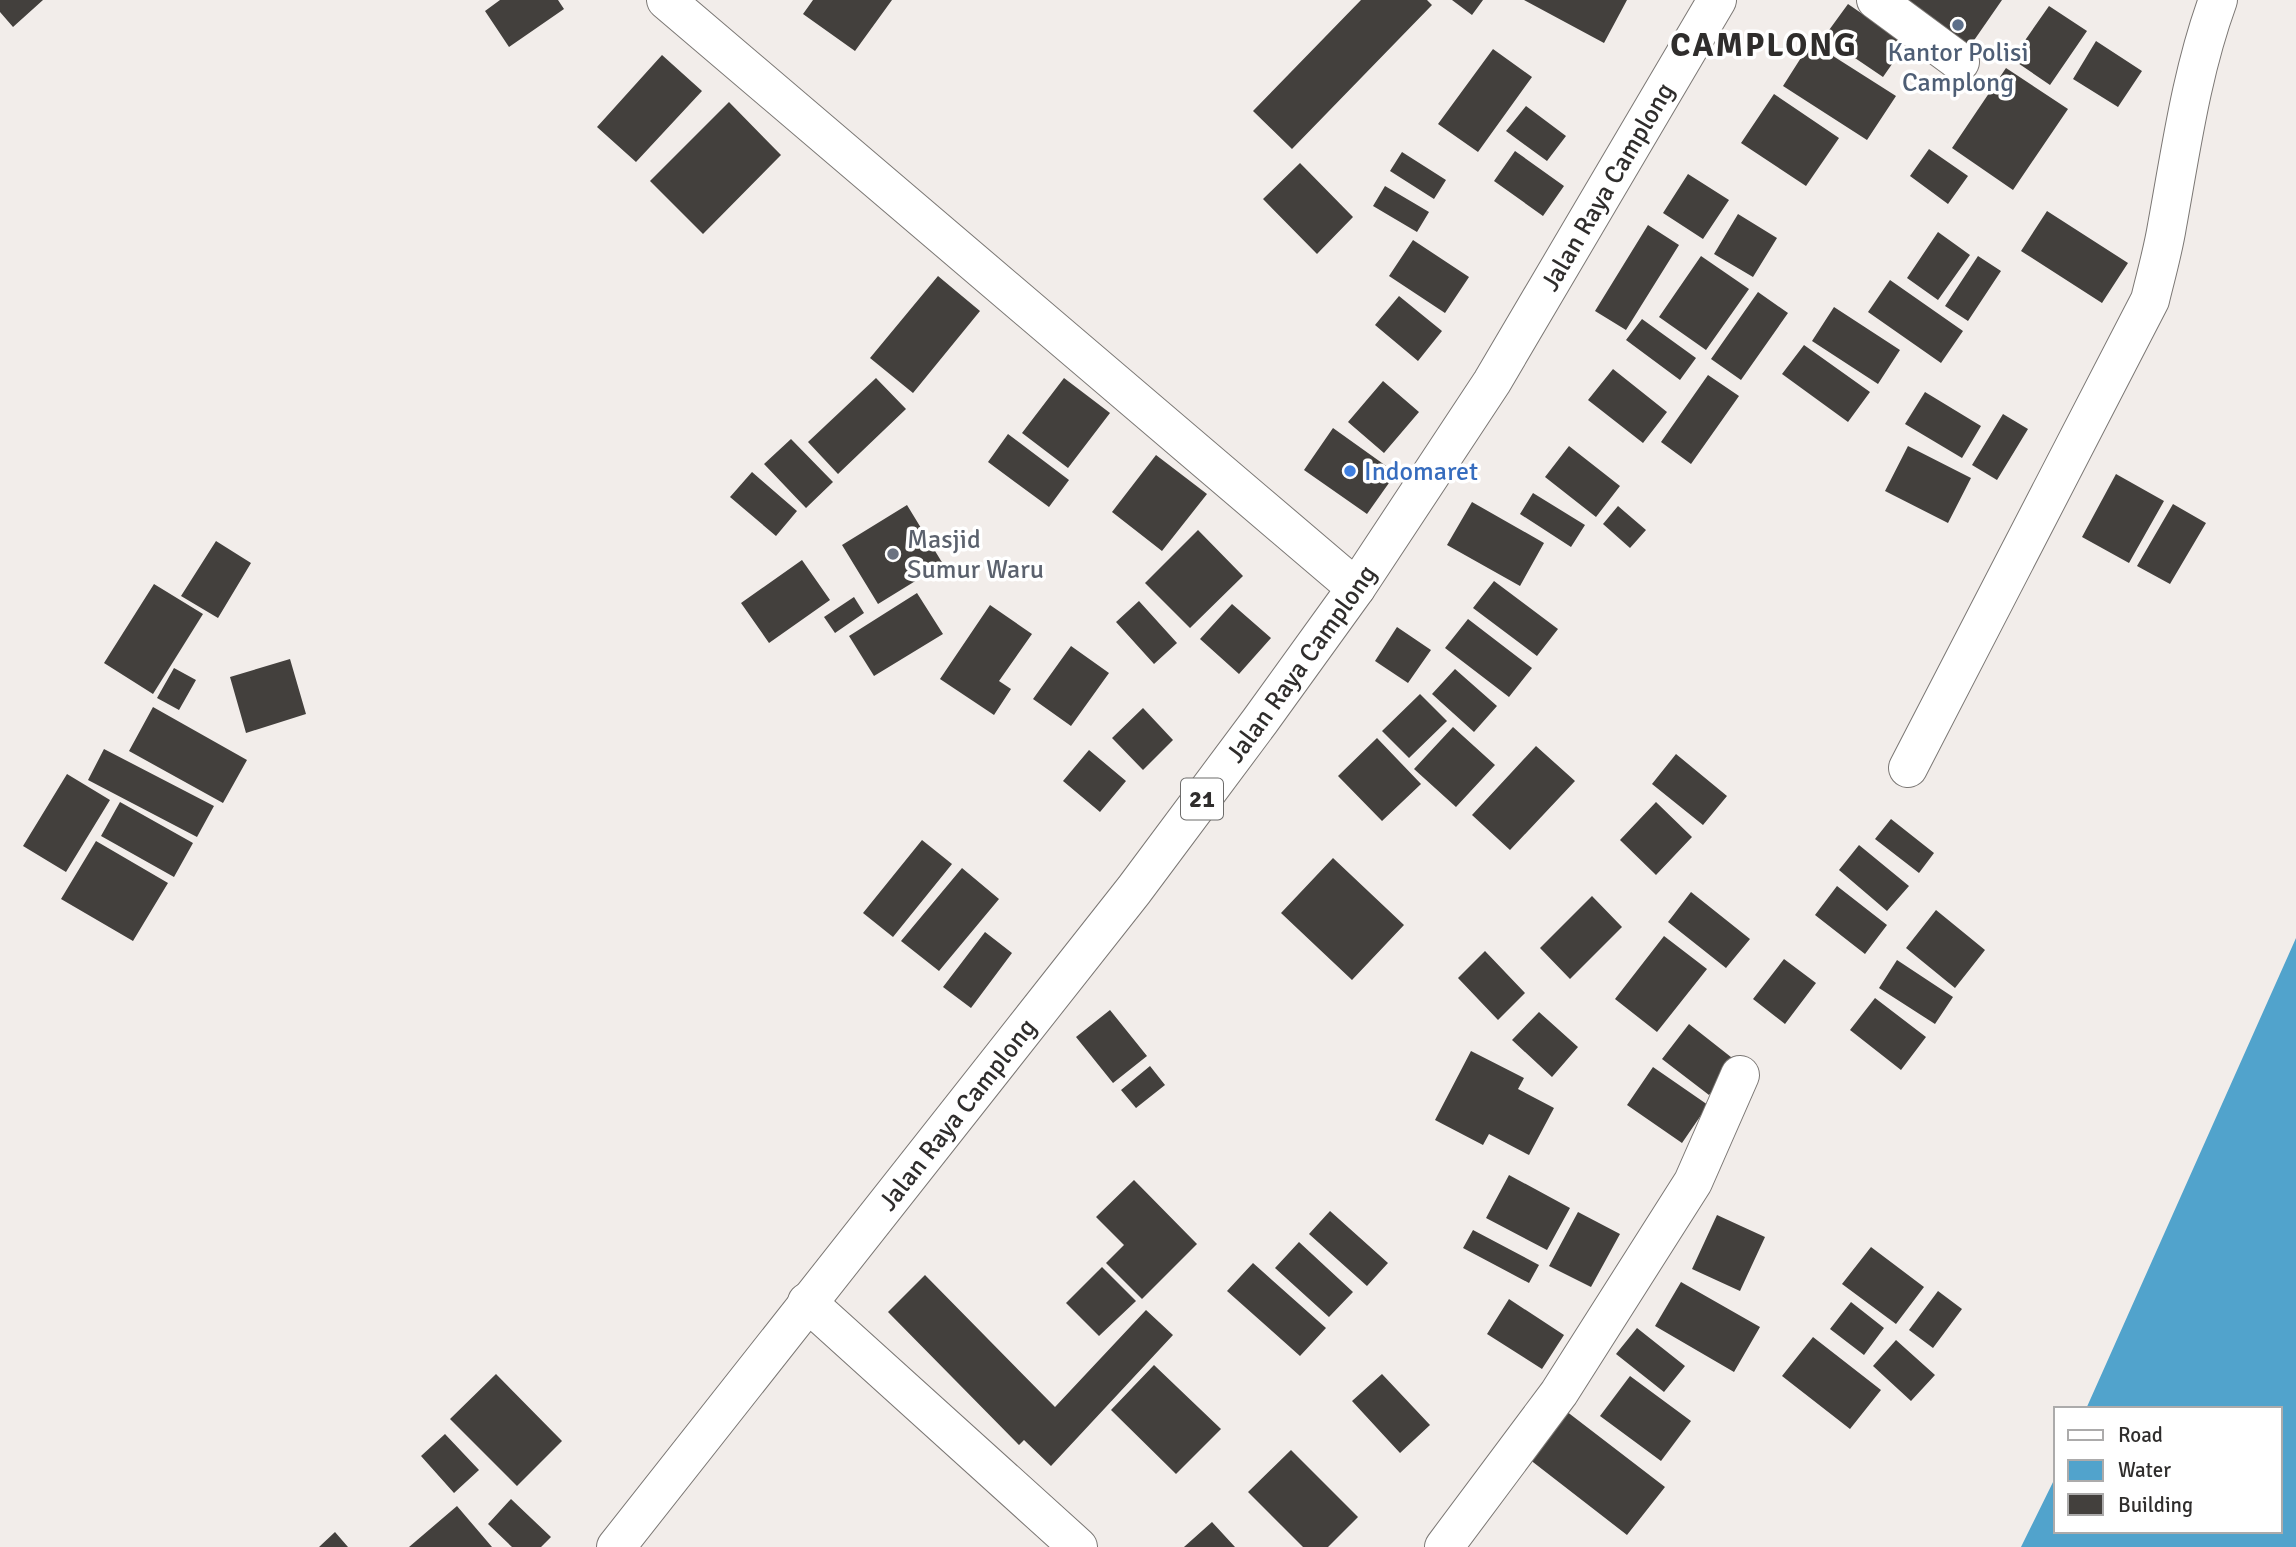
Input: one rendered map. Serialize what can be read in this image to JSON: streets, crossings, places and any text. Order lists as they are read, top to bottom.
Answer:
{
  "streets": {
    "main road": ["Jalan Raya Camplong", "21"]
  },
  "districts": ["CAMPLONG"],
  "places": ["Kantor Polisi Camplong", "Indomaret", "Masjid Sumur Waru"],
  "legend": ["Road", "Water", "Building"]
}
